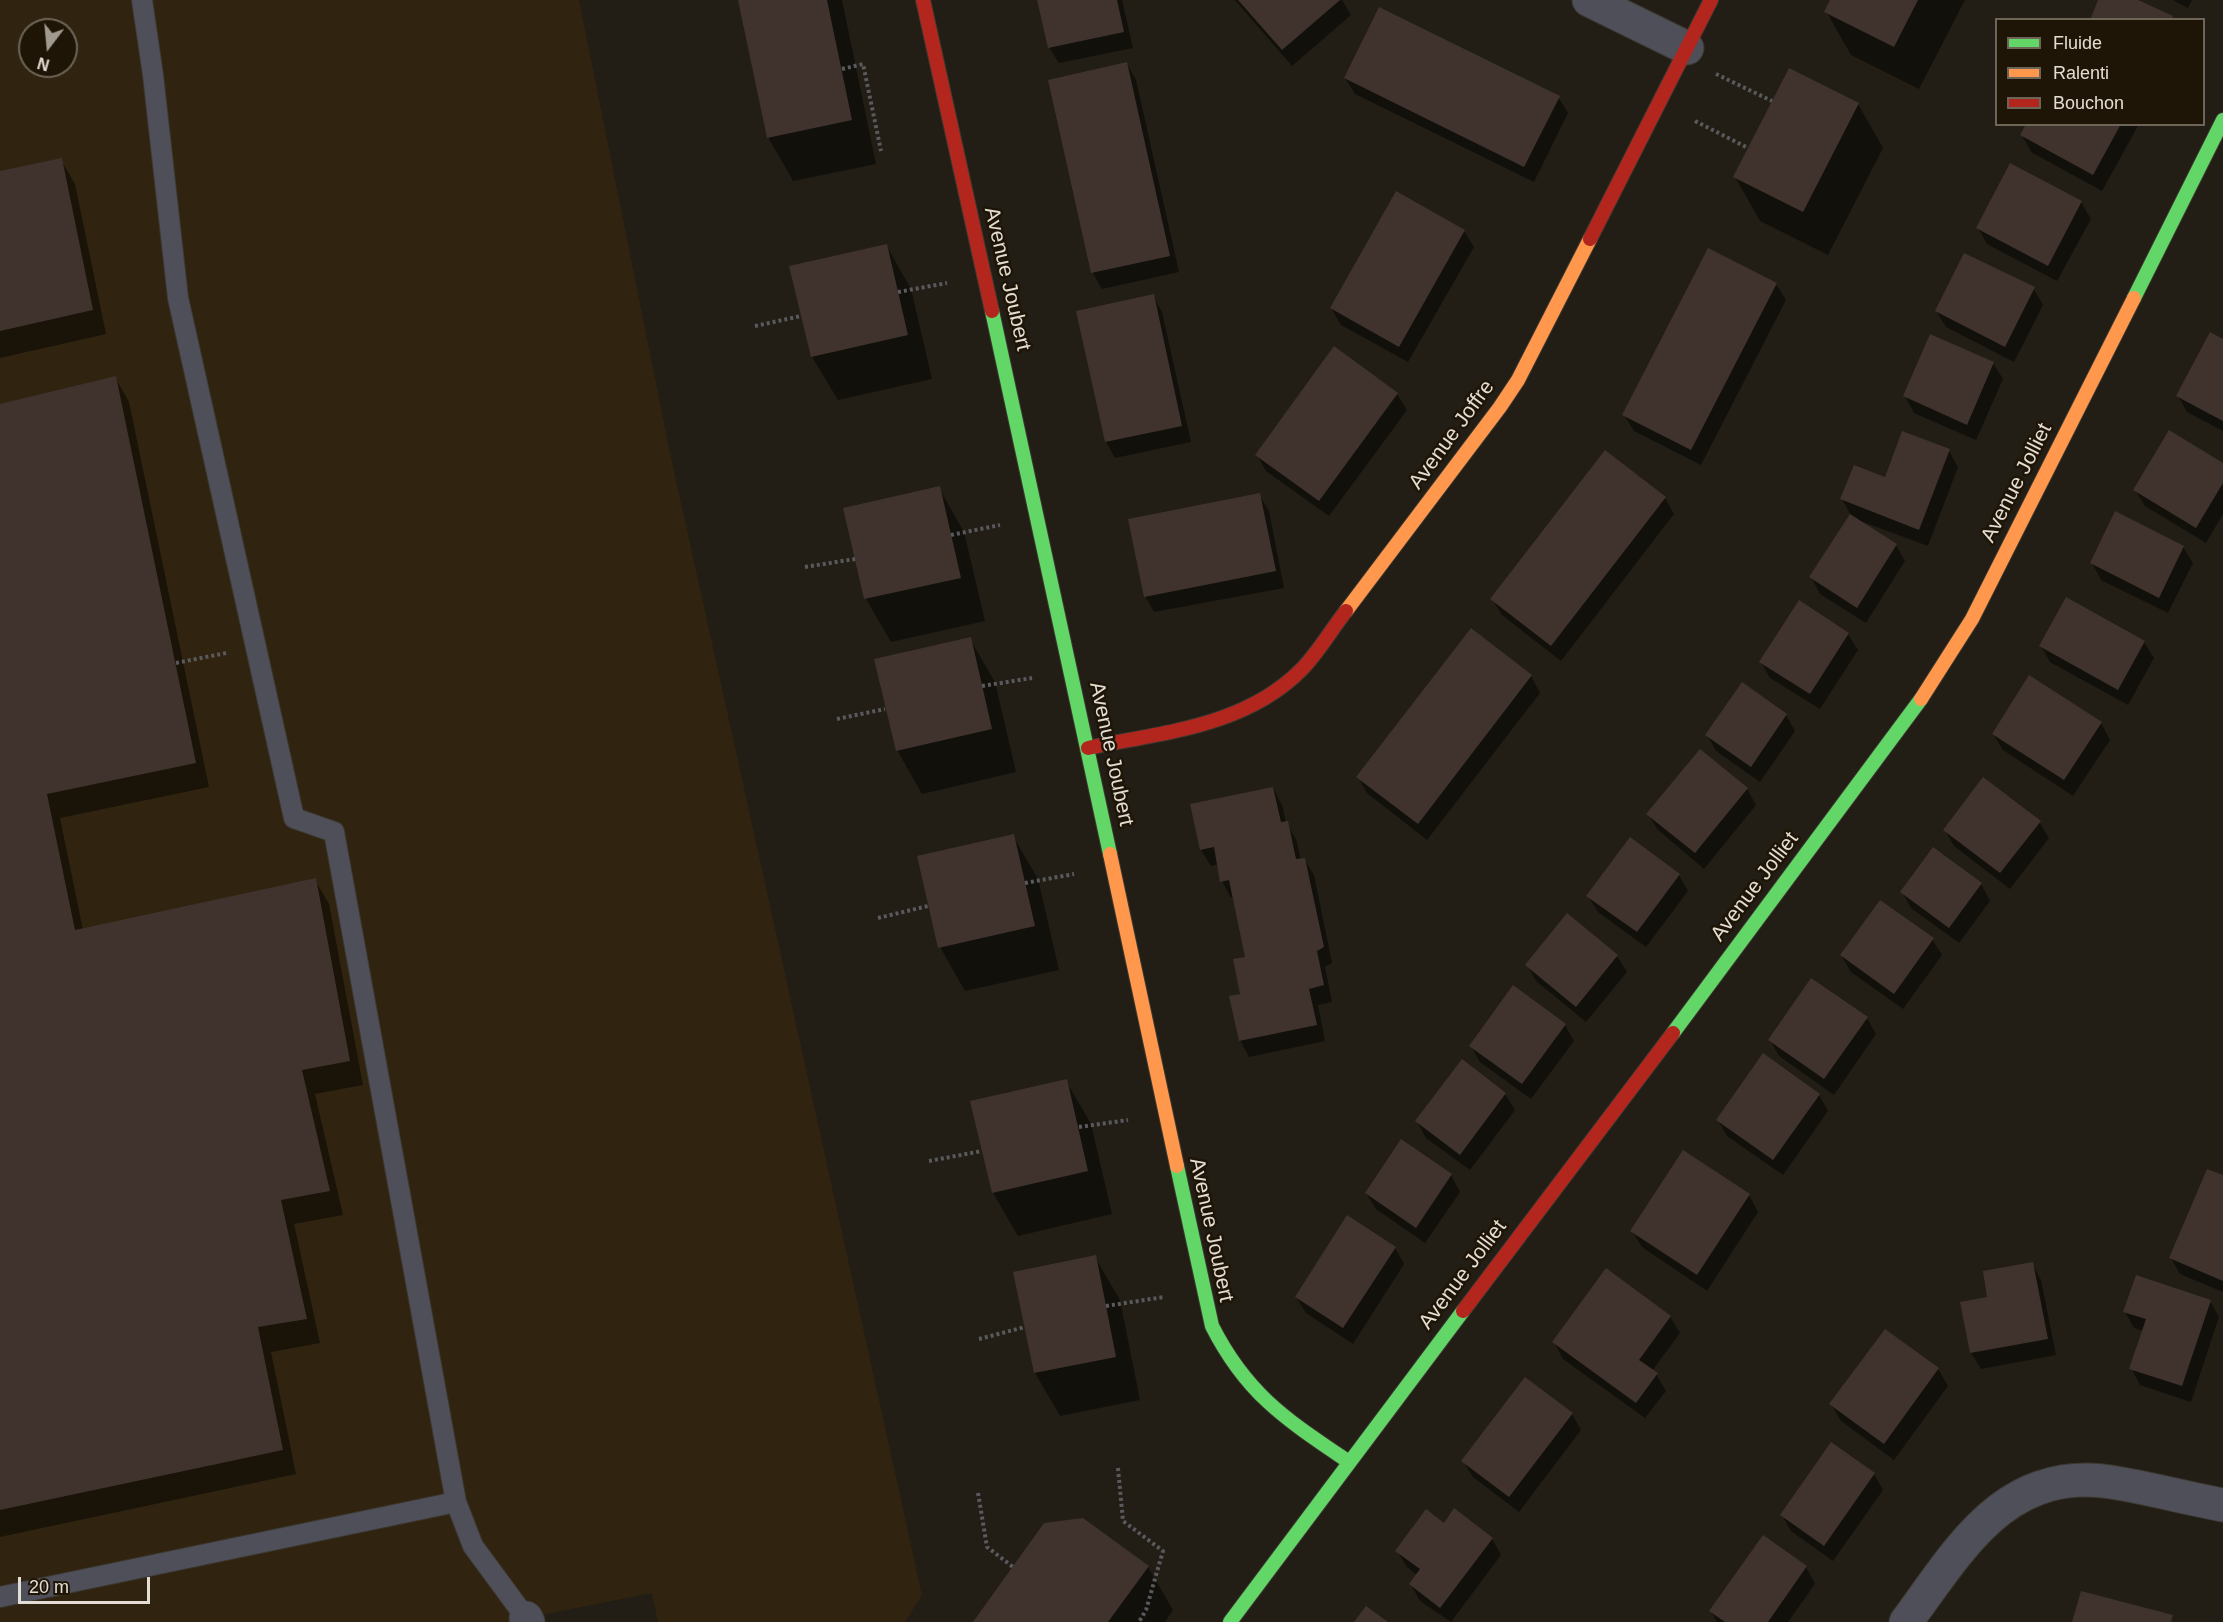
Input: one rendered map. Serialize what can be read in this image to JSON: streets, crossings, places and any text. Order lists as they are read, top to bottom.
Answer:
{
  "streets": {
    "street": ["Avenue Joubert", "Avenue Joffre", "Avenue Jolliet"]
  },
  "crossings": [
    ["Avenue Joubert", "Avenue Joffre"],
    ["Avenue Joubert", "Avenue Jolliet"]
  ],
  "legend": ["Fluide", "Ralenti", "Bouchon"],
  "scale_bar": "20 m",
  "north": "bottom"
}
